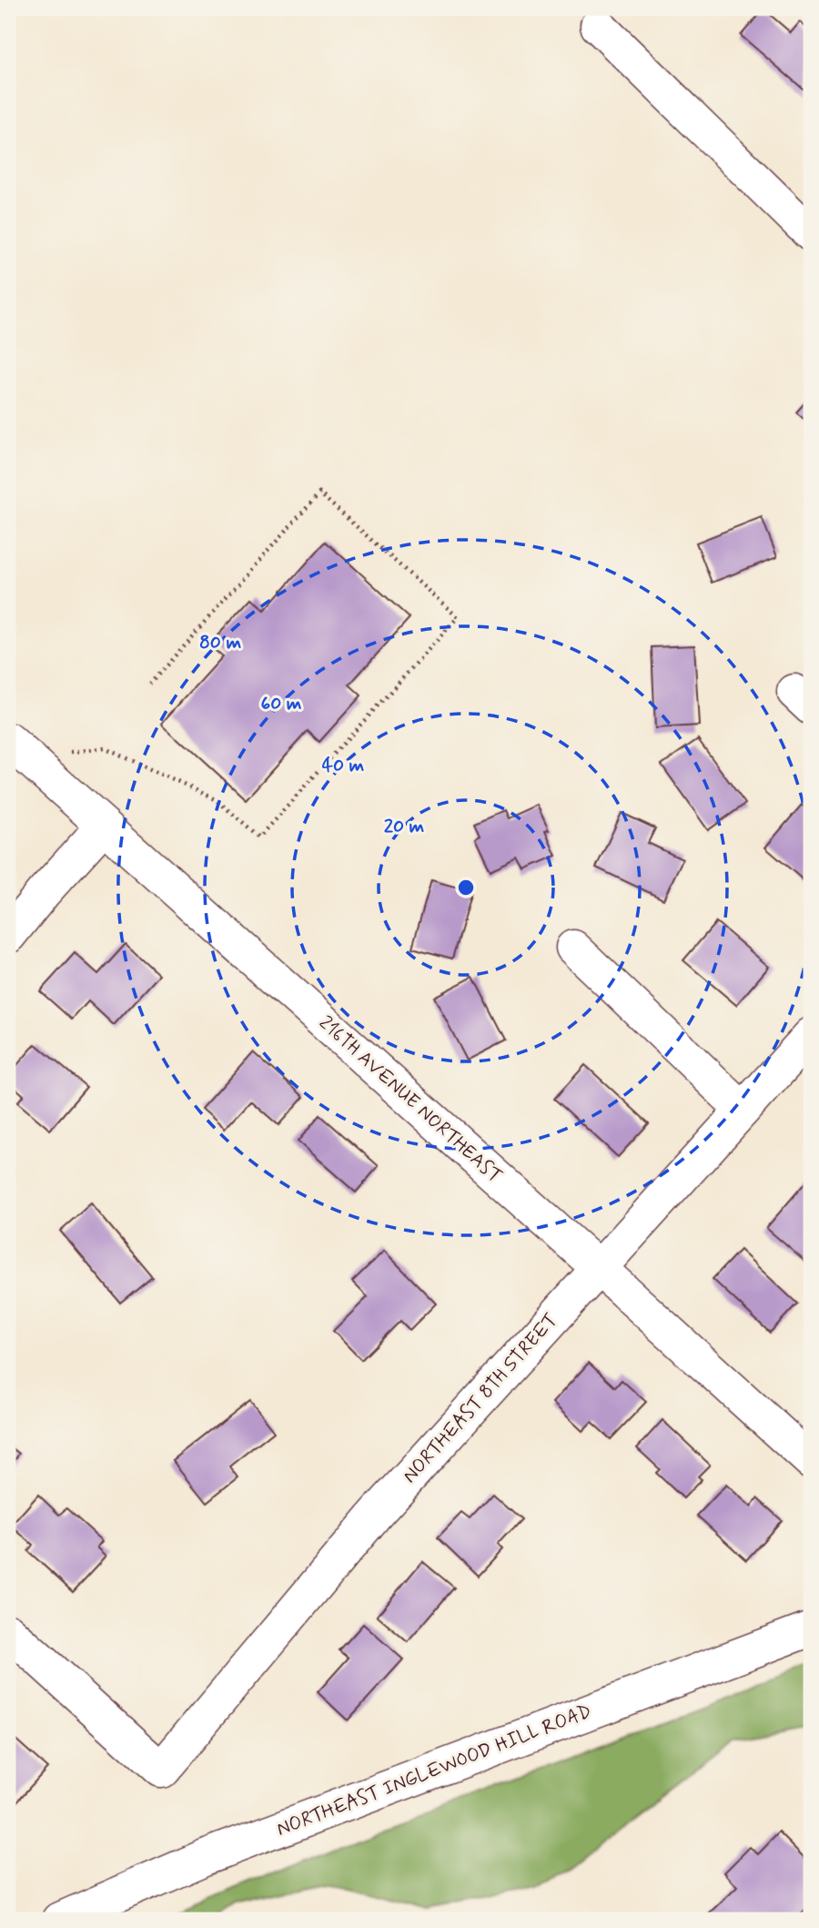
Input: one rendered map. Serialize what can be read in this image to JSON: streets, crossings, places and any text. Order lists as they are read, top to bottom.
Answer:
{
  "streets": {
    "street": ["216TH AVENUE NORTHEAST", "NORTHEAST 8TH STREET", "NORTHEAST INGLEWOOD HILL ROAD"]
  },
  "crossings": [
    ["216TH AVENUE NORTHEAST", "NORTHEAST 8TH STREET"]
  ],
  "rings": [
    "80 m",
    "60 m",
    "40 m",
    "20 m"
  ]
}
